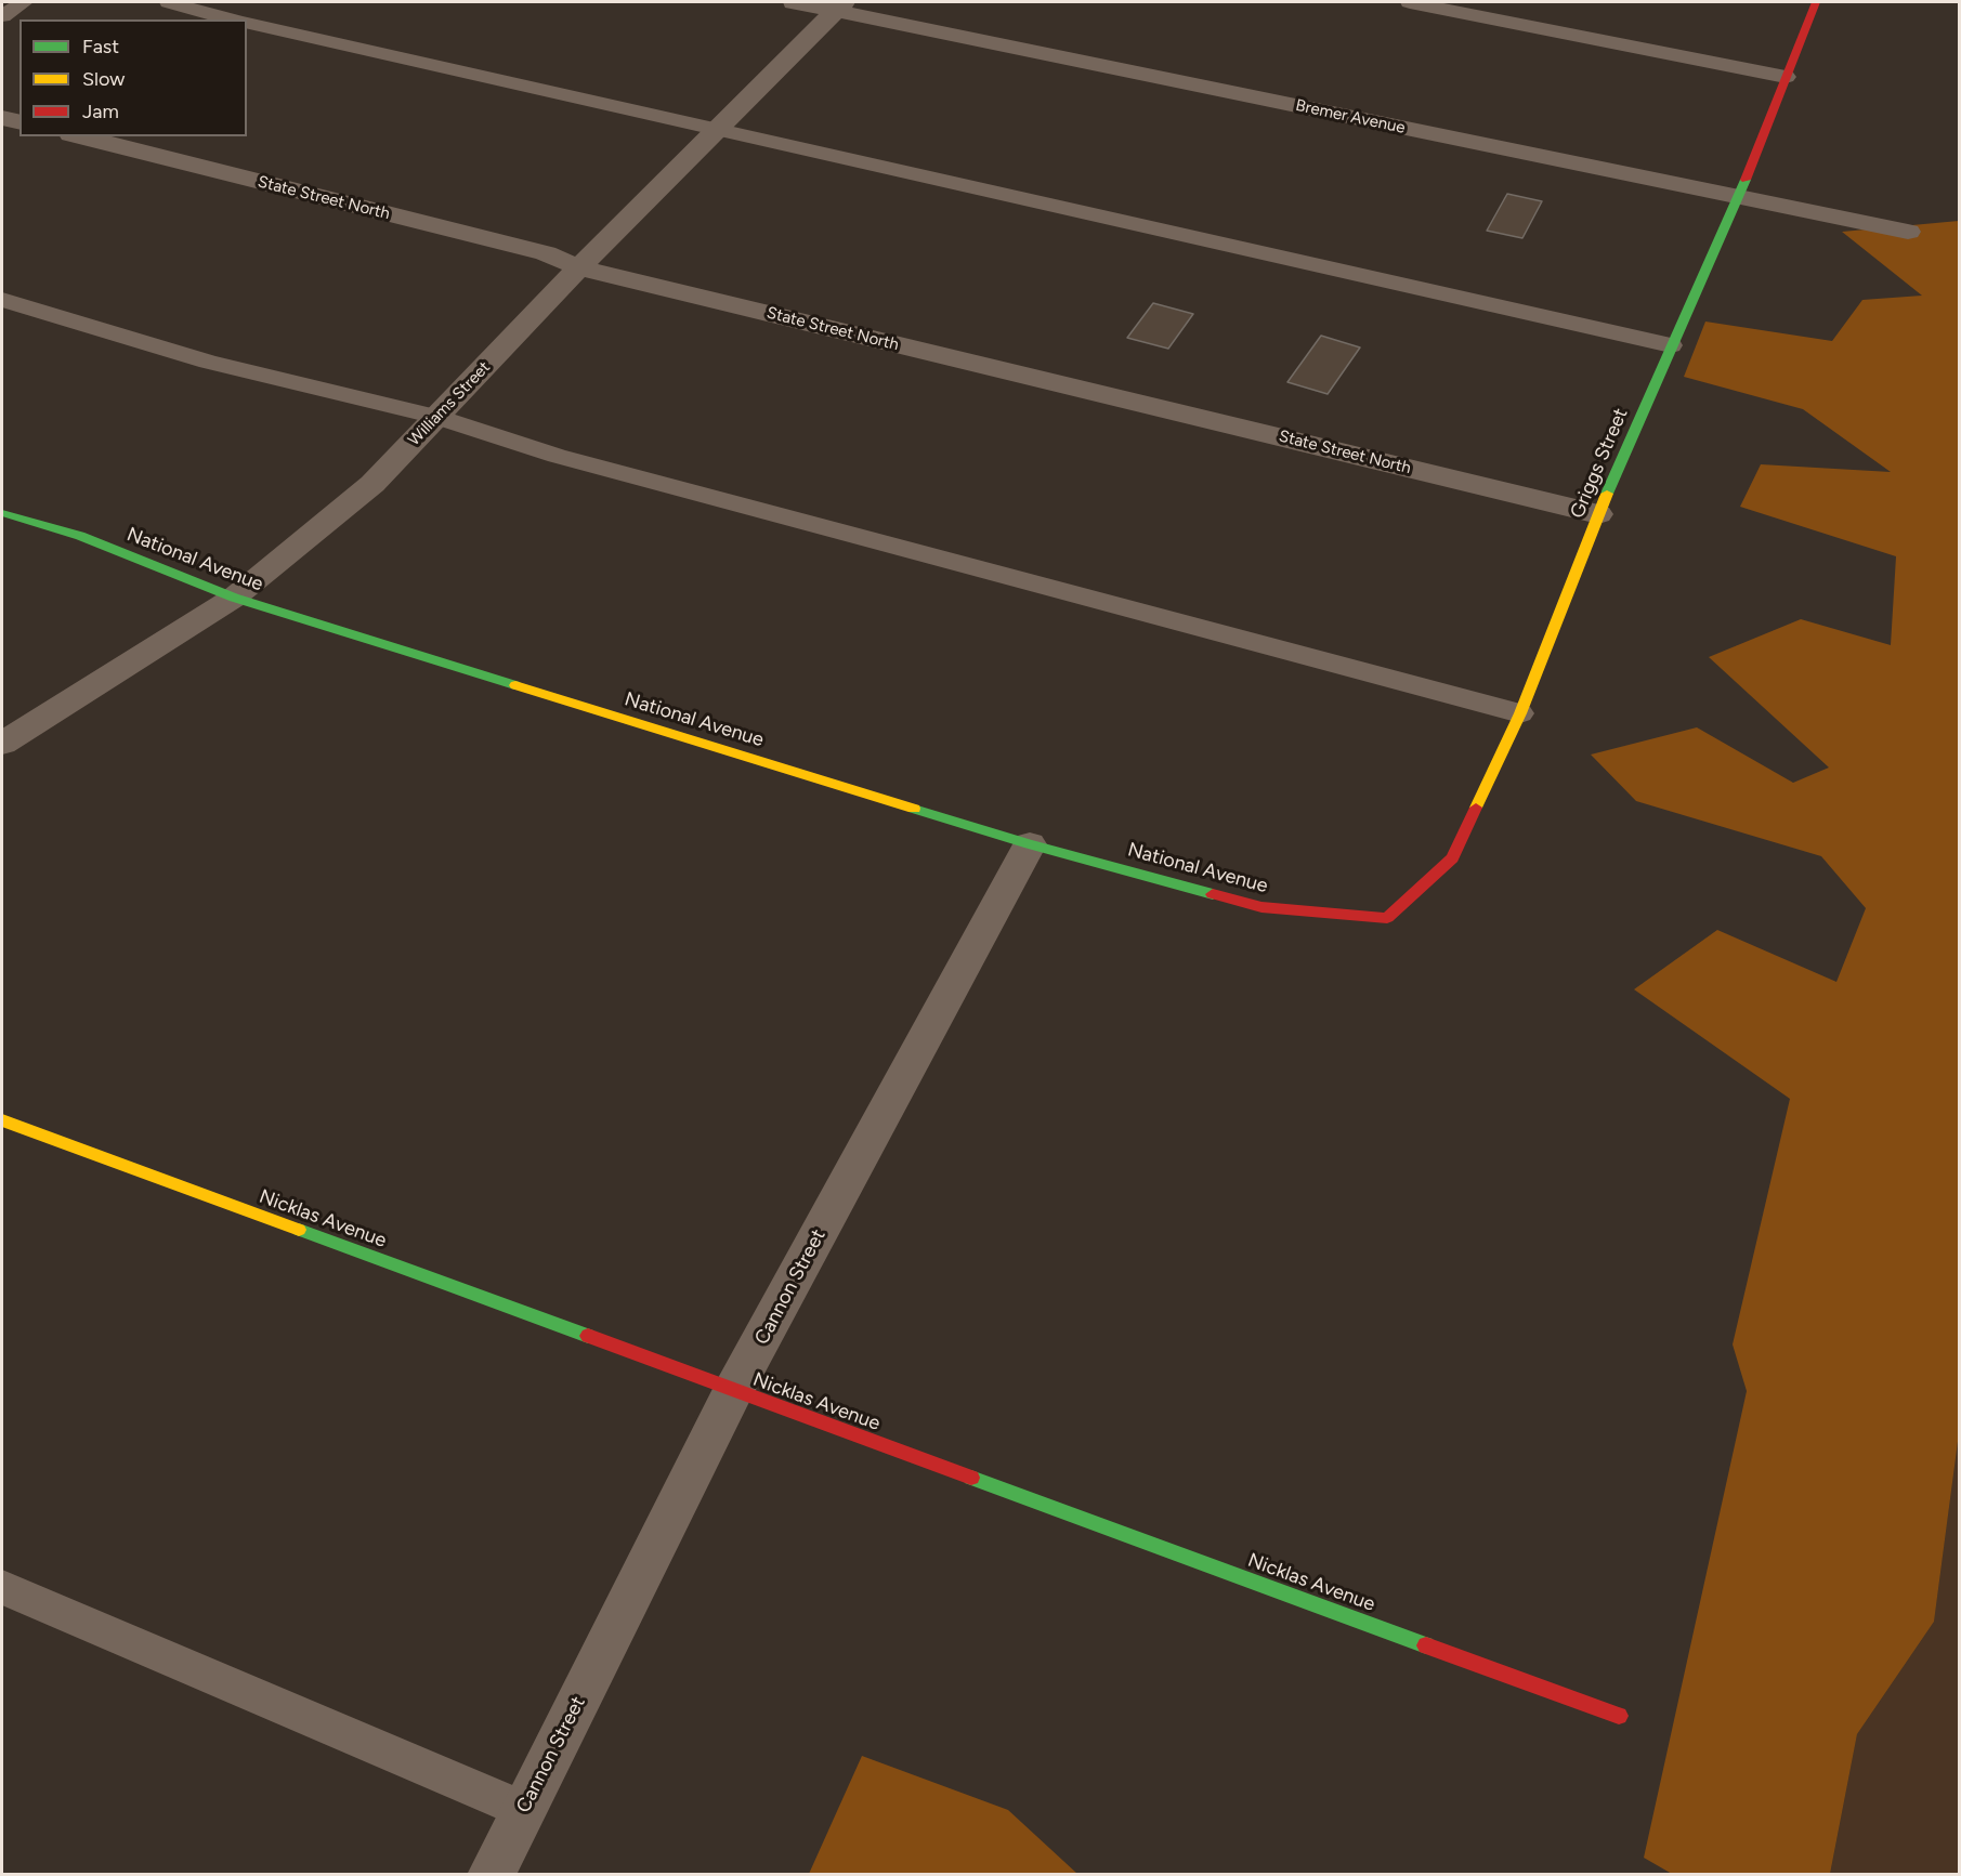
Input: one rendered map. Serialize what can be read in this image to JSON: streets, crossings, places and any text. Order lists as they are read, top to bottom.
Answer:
{
  "streets": {
    "street": [
      "Bremer Avenue",
      "State Street North",
      "Williams Street",
      "Griggs Street",
      "National Avenue",
      "Nicklas Avenue",
      "Cannon Street"
    ]
  },
  "crossings": [
    ["Bremer Avenue", "Williams Street"],
    ["Bremer Avenue", "Griggs Street"],
    ["State Street North", "Williams Street"],
    ["State Street North", "Griggs Street"],
    ["Williams Street", "National Avenue"],
    ["Griggs Street", "National Avenue"],
    ["National Avenue", "Cannon Street"],
    ["Nicklas Avenue", "Cannon Street"]
  ],
  "legend": ["Fast", "Slow", "Jam"]
}
